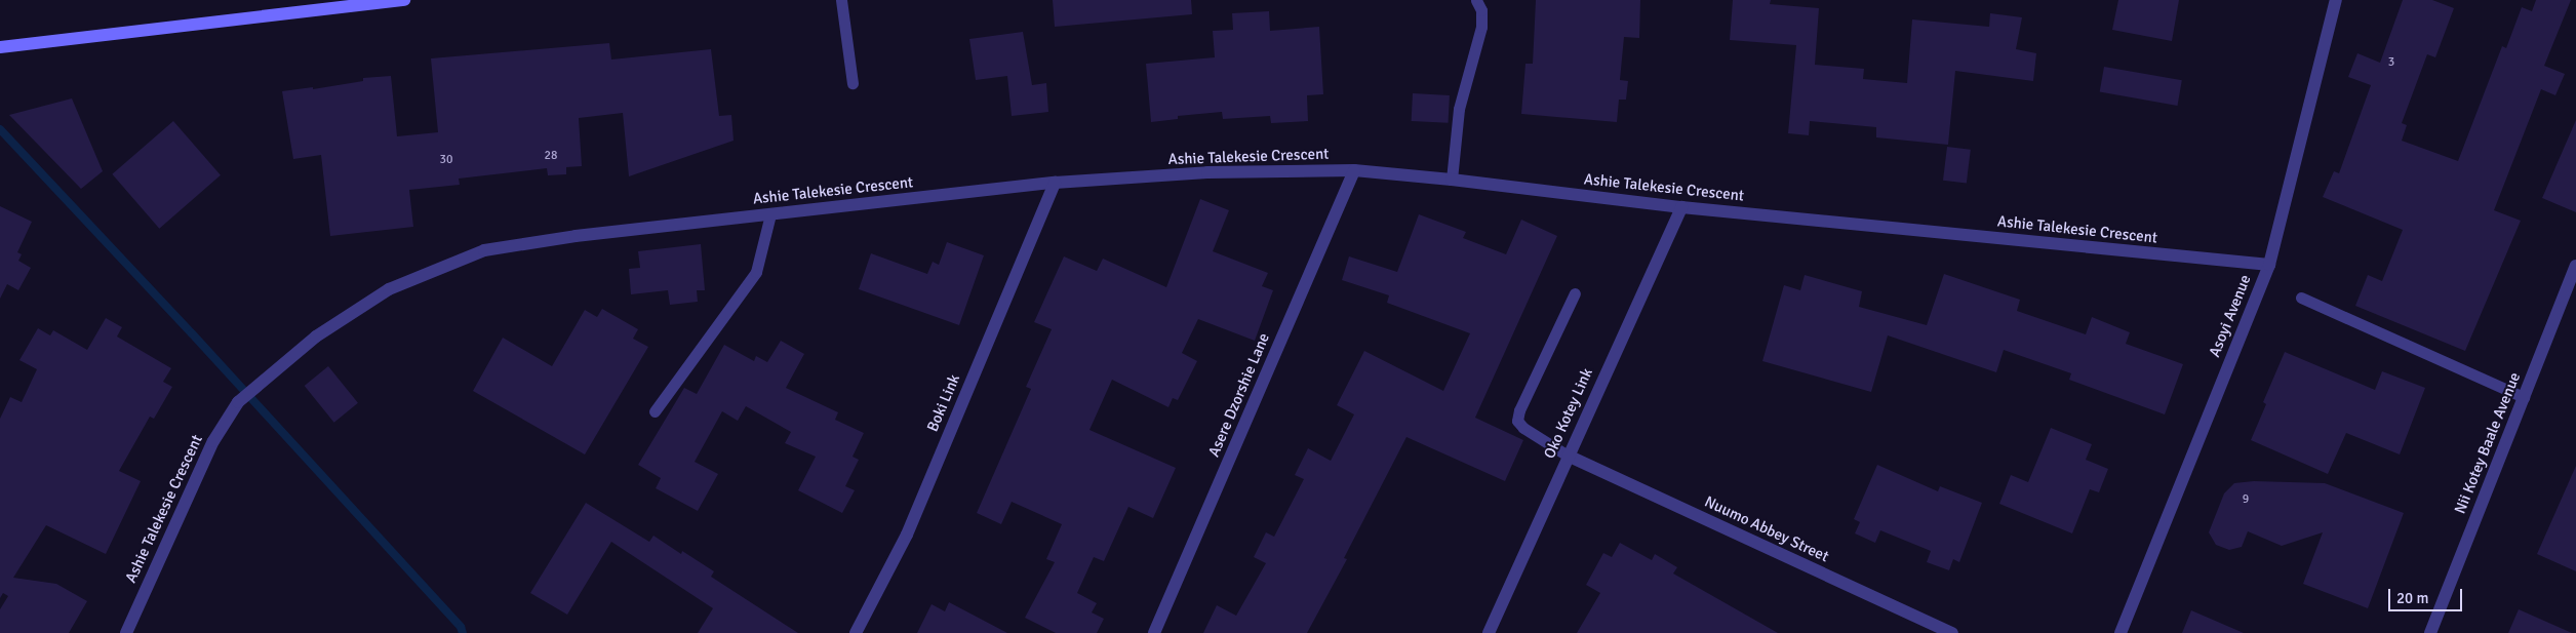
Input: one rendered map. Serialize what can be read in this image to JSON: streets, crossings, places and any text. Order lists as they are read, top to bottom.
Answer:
{
  "streets": {
    "street": [
      "Ashie Talekesie Crescent",
      "Asoyi Avenue",
      "Asere Dzorshie Lane",
      "Boki Link",
      "Oko Kotey Link",
      "Nii Kotey Baale Avenue",
      "Nuumo Abbey Street"
    ]
  },
  "crossings": [
    ["Ashie Talekesie Crescent", "Asoyi Avenue"],
    ["Ashie Talekesie Crescent", "Asere Dzorshie Lane"],
    ["Ashie Talekesie Crescent", "Boki Link"],
    ["Ashie Talekesie Crescent", "Oko Kotey Link"],
    ["Oko Kotey Link", "Nuumo Abbey Street"]
  ],
  "house_numbers": [
    "3",
    "28",
    "30",
    "9"
  ],
  "scale_bar": "20 m"
}
